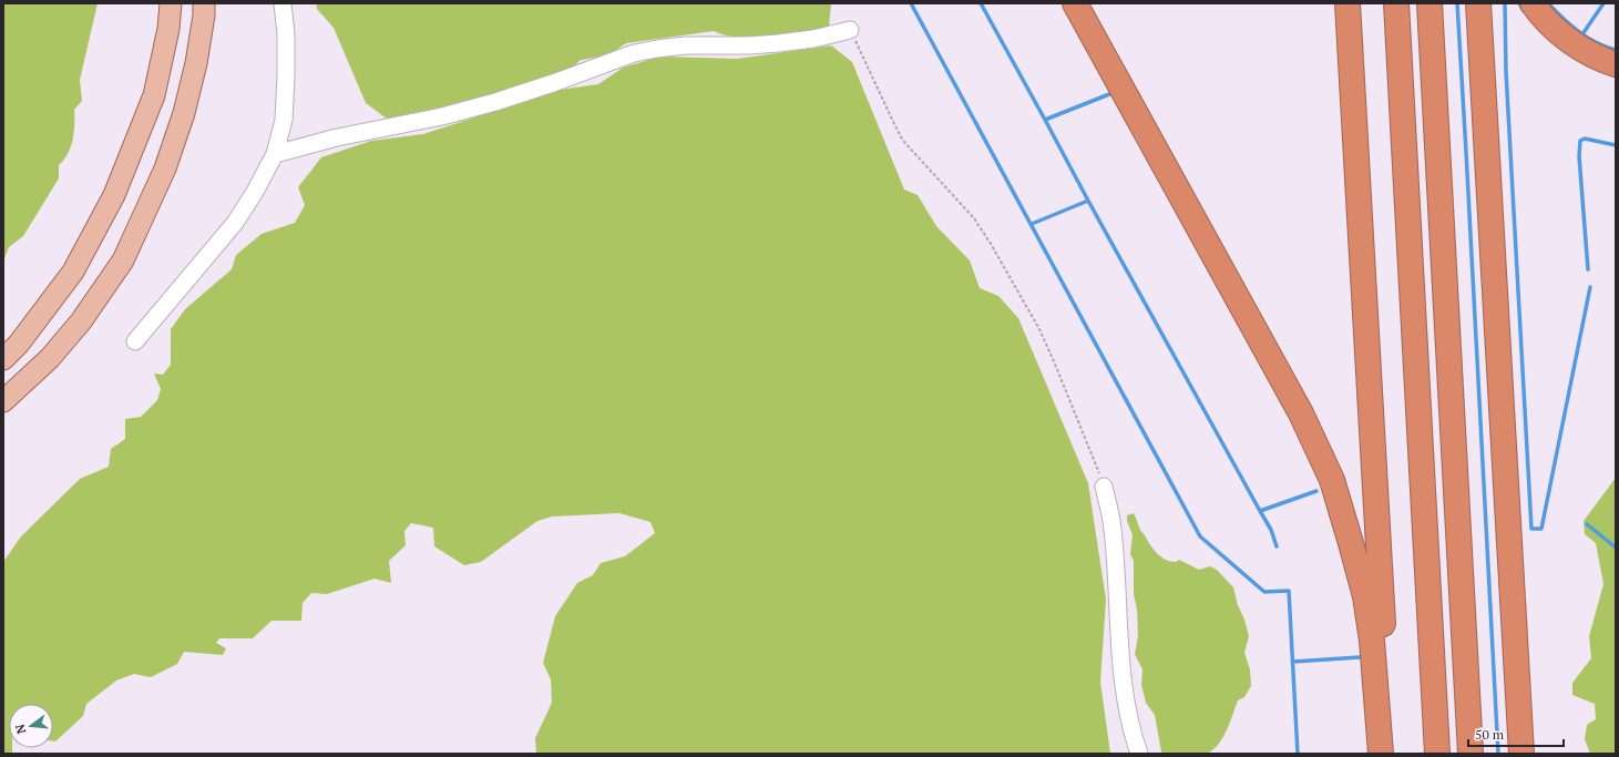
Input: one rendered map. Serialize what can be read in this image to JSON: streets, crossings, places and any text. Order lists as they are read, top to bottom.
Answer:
{
  "scale_bar": "50 m",
  "north": "left"
}
